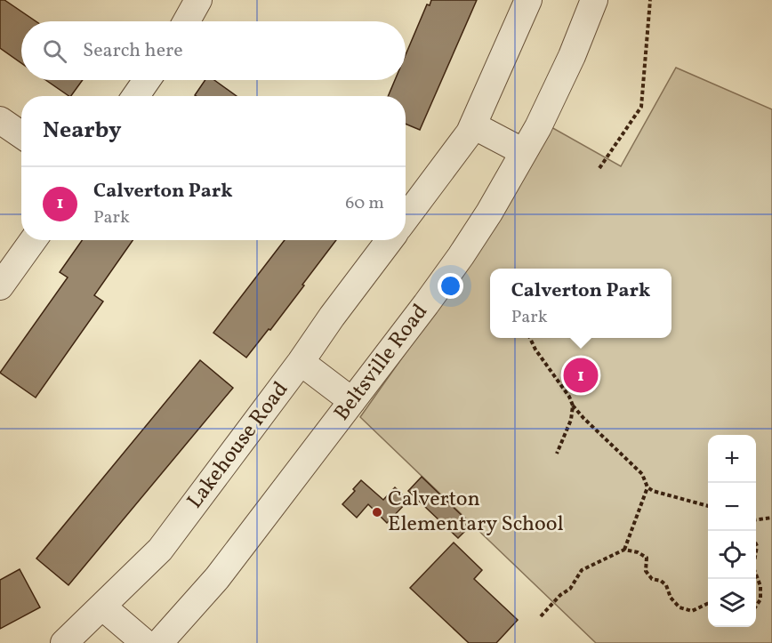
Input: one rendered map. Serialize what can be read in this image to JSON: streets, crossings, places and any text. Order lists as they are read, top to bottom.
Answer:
{
  "streets": {
    "street": ["Beltsville Road", "Lakehouse Road"]
  },
  "places": ["Calverton Elementary School"],
  "page": {
    "search": "Search here",
    "heading": "Nearby",
    "list": [
      {
        "mark": "1",
        "name": "Calverton Park",
        "note": "Park",
        "value": "60 m"
      }
    ],
    "popup": ["Calverton Park", "Park"],
    "pins": "1",
    "map_buttons": ["+", "−"]
  }
}
